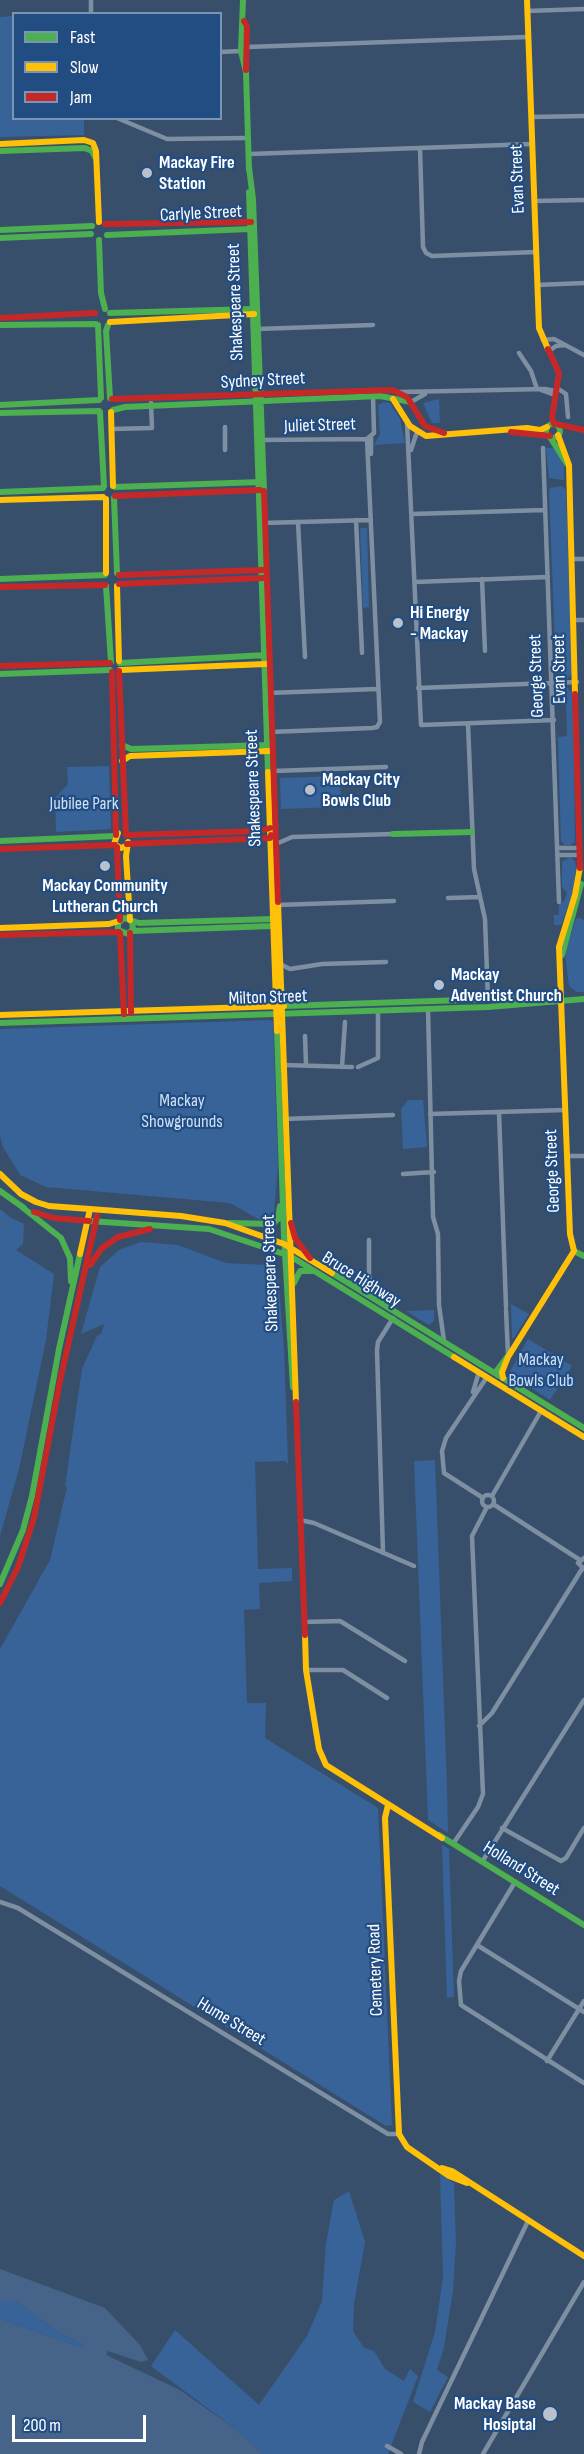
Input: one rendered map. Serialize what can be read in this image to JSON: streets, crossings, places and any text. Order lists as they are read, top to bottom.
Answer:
{
  "streets": {
    "main road": [
      "Evan Street",
      "Carlyle Street",
      "Shakespeare Street",
      "Sydney Street",
      "George Street",
      "Milton Street",
      "Bruce Highway",
      "Holland Street",
      "Cemetery Road",
      "Hume Street"
    ],
    "street": ["Juliet Street"]
  },
  "crossings": [
    ["Evan Street", "George Street"],
    ["Carlyle Street", "Shakespeare Street"],
    ["Shakespeare Street", "Sydney Street"],
    ["Shakespeare Street", "Juliet Street"],
    ["Shakespeare Street", "Milton Street"],
    ["Shakespeare Street", "Bruce Highway"],
    ["Shakespeare Street", "Holland Street"],
    ["George Street", "Milton Street"],
    ["Holland Street", "Cemetery Road"],
    ["Cemetery Road", "Hume Street"]
  ],
  "parks": ["Jubilee Park", "Mackay Showgrounds", "Mackay Bowls Club"],
  "places": [
    "Mackay Fire Station",
    "Hi Energy - Mackay",
    "Mackay City Bowls Club",
    "Mackay Community Lutheran Church",
    "Mackay Adventist Church",
    "Mackay Base Hosiptal"
  ],
  "legend": ["Fast", "Slow", "Jam"],
  "scale_bar": "200 m"
}
